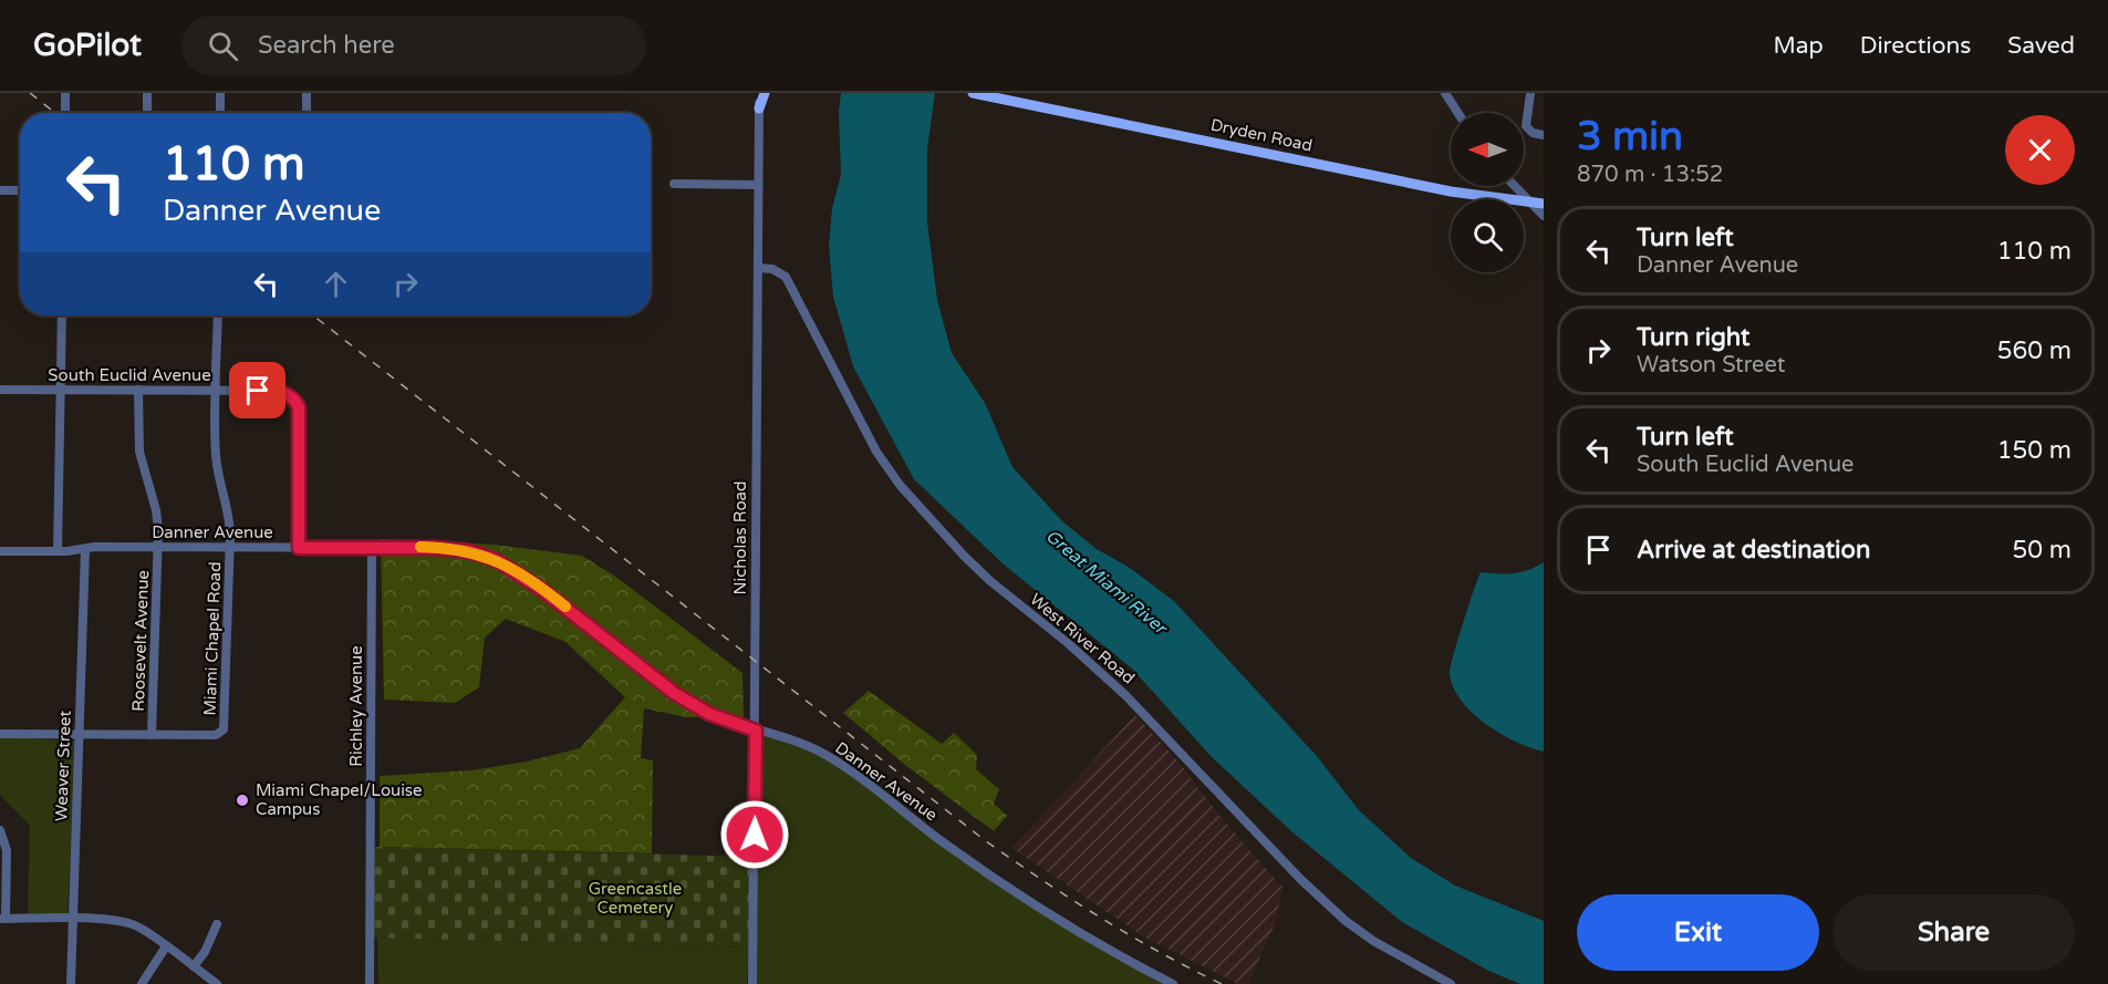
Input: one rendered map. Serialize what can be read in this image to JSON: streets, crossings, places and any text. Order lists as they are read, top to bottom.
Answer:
{
  "streets": {
    "main road": ["Dryden Road"],
    "street": [
      "South Euclid Avenue",
      "Danner Avenue",
      "Nicholas Road",
      "Miami Chapel Road",
      "West River Road",
      "Roosevelt Avenue",
      "Richley Avenue",
      "Weaver Street"
    ]
  },
  "crossings": [
    ["South Euclid Avenue", "Danner Avenue"],
    ["South Euclid Avenue", "Miami Chapel Road"],
    ["South Euclid Avenue", "Roosevelt Avenue"],
    ["Danner Avenue", "Nicholas Road"],
    ["Danner Avenue", "Miami Chapel Road"],
    ["Danner Avenue", "Roosevelt Avenue"],
    ["Danner Avenue", "Richley Avenue"],
    ["Danner Avenue", "Weaver Street"],
    ["Nicholas Road", "West River Road"],
    ["Miami Chapel Road", "Roosevelt Avenue"]
  ],
  "water": ["Great Miami River"],
  "parks": ["Greencastle Cemetery"],
  "places": ["Miami Chapel/Louise Campus"],
  "north": "left",
  "page": {
    "header": "GoPilot",
    "search": "Search here",
    "nav": ["Map", "Directions", "Saved"],
    "heading": ["3 min", "870 m · 13:52"],
    "turn": ["110 m", "Danner Avenue"],
    "list": [
      {
        "name": "Turn left",
        "note": "Danner Avenue",
        "value": "110 m"
      },
      {
        "name": "Turn right",
        "note": "Watson Street",
        "value": "560 m"
      },
      {
        "name": "Turn left",
        "note": "South Euclid Avenue",
        "value": "150 m"
      },
      {
        "name": "Arrive at destination",
        "value": "50 m"
      }
    ],
    "buttons": ["Exit", "Share"]
  }
}
